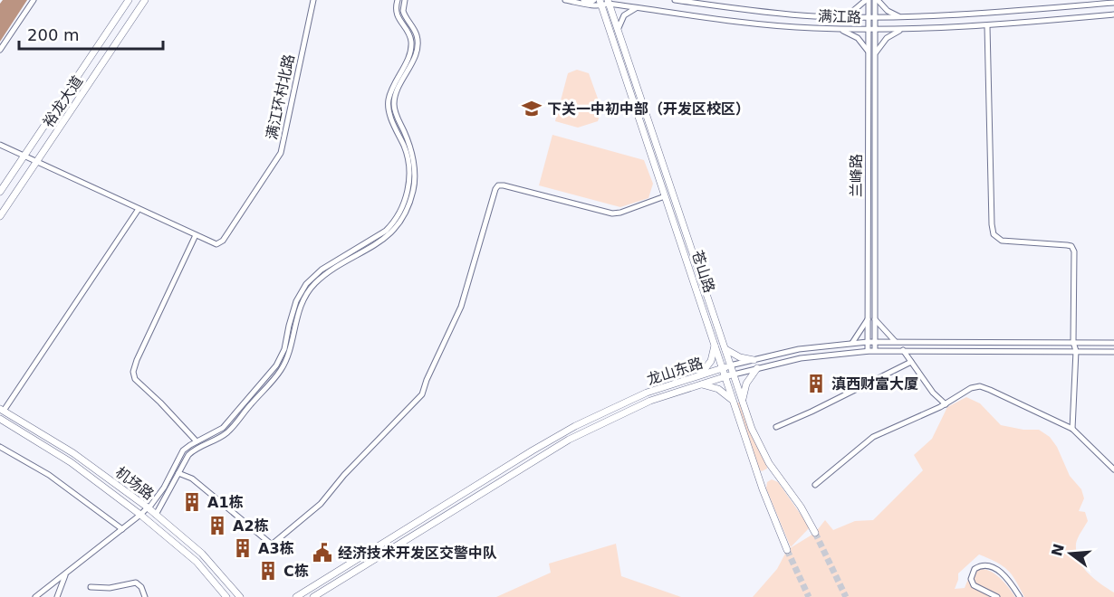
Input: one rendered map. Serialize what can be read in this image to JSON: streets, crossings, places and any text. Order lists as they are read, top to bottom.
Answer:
{
  "streets": {
    "main road": [
      "裕龙大道",
      "苍山路",
      "龙山东路",
      "机场路"
    ],
    "street": ["满江路", "满江环村北路", "兰峰路"]
  },
  "crossings": [
    ["满江路", "兰峰路"],
    ["满江路", "苍山路"],
    ["兰峰路", "龙山东路"],
    ["苍山路", "龙山东路"]
  ],
  "places": {
    "school or university": ["下关一中初中部（开发区校区）"],
    "building": [
      "滇西财富大厦",
      "A1栋",
      "A2栋",
      "A3栋",
      "C栋"
    ],
    "public building": ["经济技术开发区交警中队"]
  },
  "scale_bar": "200 m",
  "north": "left"
}
